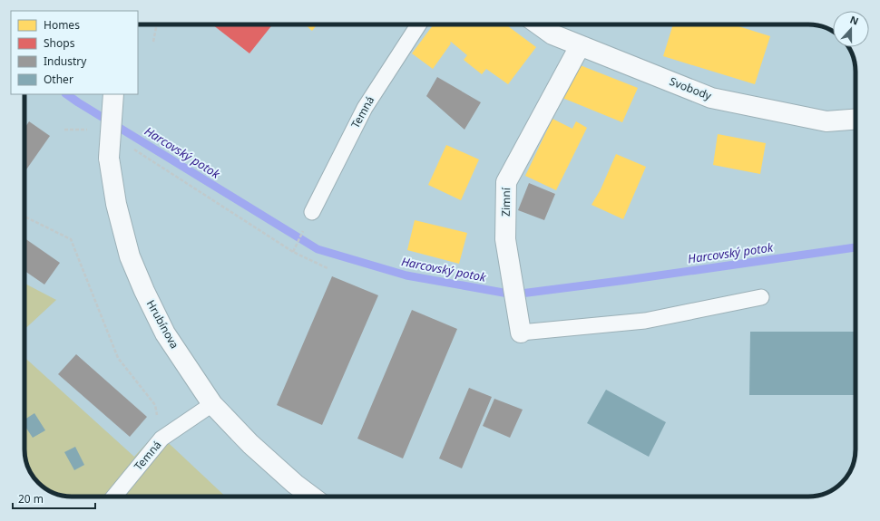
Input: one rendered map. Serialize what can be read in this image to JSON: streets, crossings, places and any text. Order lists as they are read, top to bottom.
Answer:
{
  "streets": {
    "street": ["Svobody", "Zimní", "Hrubínova"],
    "lane": ["Temná"]
  },
  "crossings": [
    ["Svobody", "Zimní"],
    ["Temná", "Hrubínova"]
  ],
  "water": ["Harcovský potok"],
  "legend": [
    "Homes",
    "Shops",
    "Industry",
    "Other"
  ],
  "scale_bar": "20 m",
  "north": "top"
}
